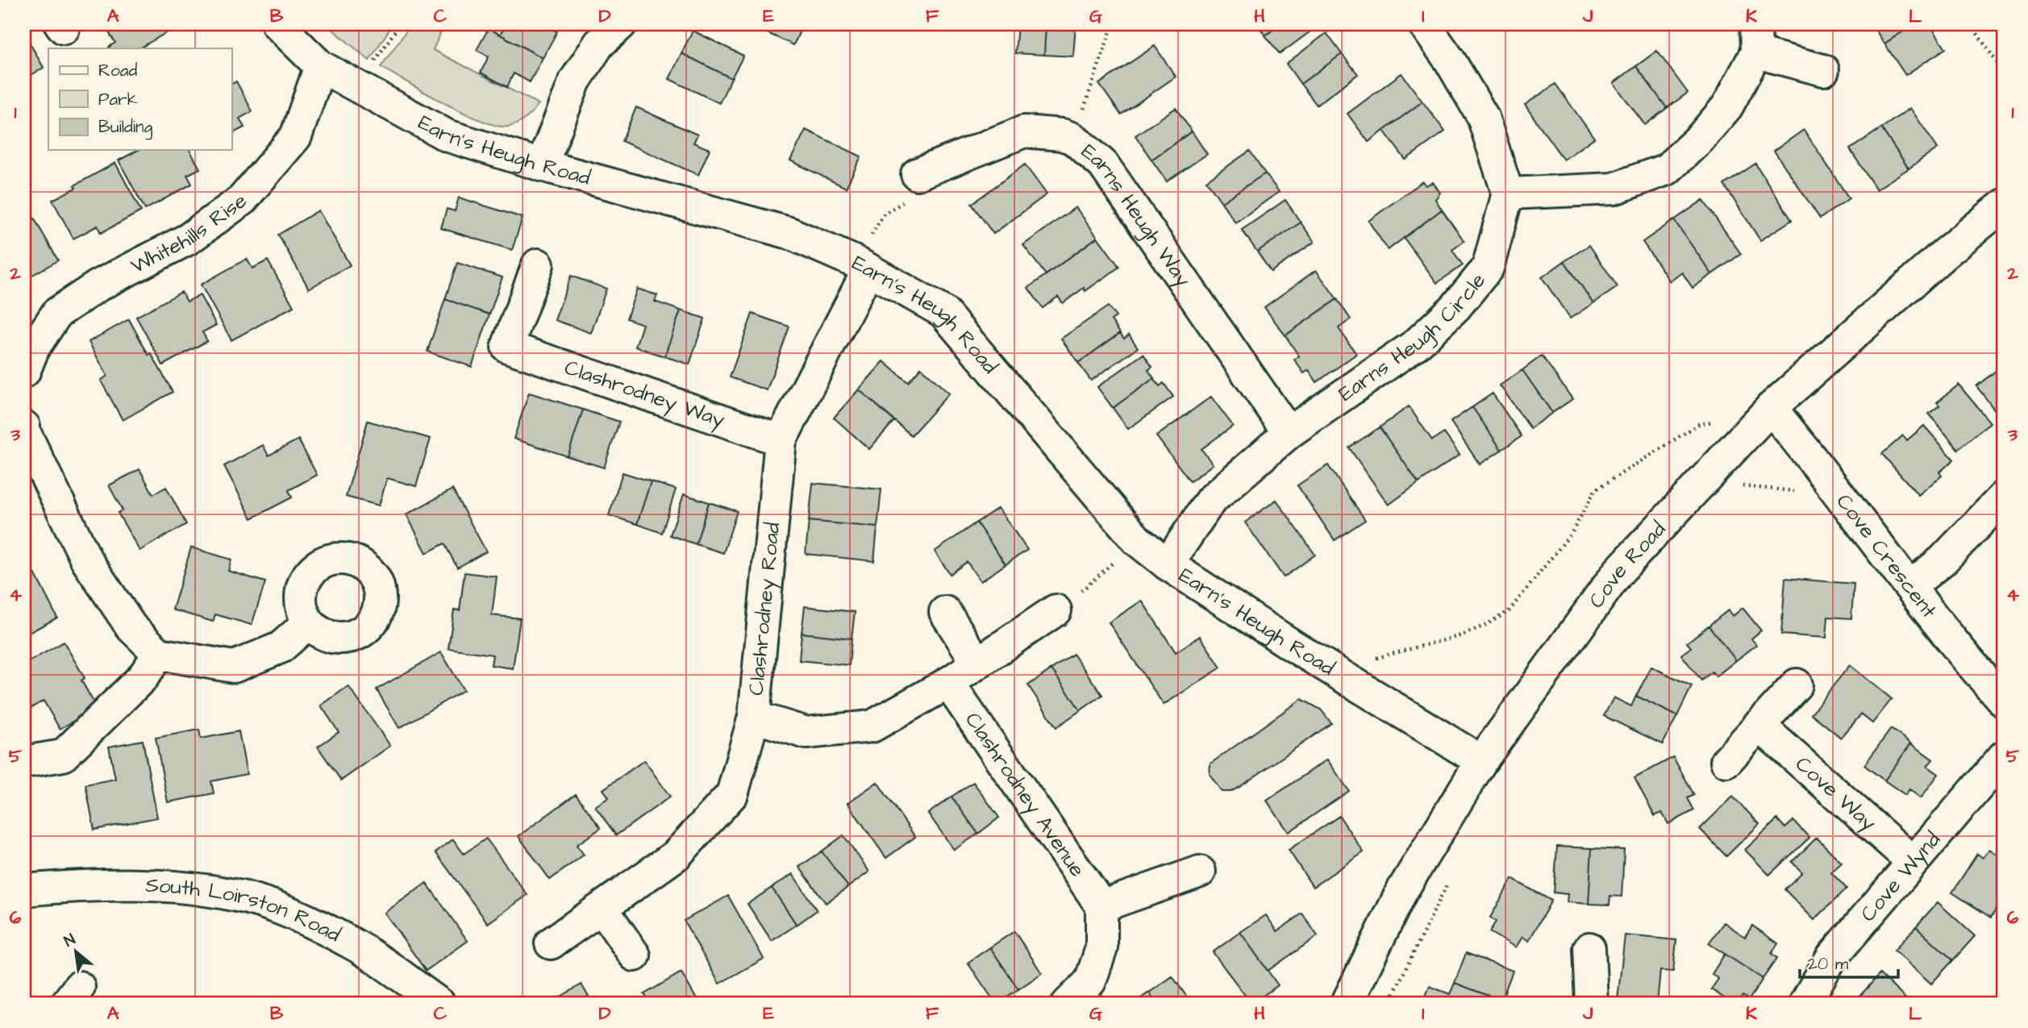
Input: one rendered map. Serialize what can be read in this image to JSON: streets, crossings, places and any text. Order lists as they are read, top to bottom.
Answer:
{
  "streets": {
    "street": [
      "Earn's Heugh Road",
      "Earns Heugh Way",
      "Whitehills Rise",
      "Earns Heugh Circle",
      "Clashrodney Way",
      "Cove Crescent",
      "Cove Road",
      "Clashrodney Road",
      "Cove Way",
      "Clashrodney Avenue",
      "Cove Wynd",
      "South Loirston Road"
    ]
  },
  "crossings": [
    ["Earn's Heugh Road", "Whitehills Rise"],
    ["Earn's Heugh Road", "Earns Heugh Circle"],
    ["Earn's Heugh Road", "Cove Road"],
    ["Earn's Heugh Road", "Clashrodney Road"],
    ["Earns Heugh Way", "Earns Heugh Circle"],
    ["Clashrodney Way", "Clashrodney Road"],
    ["Cove Crescent", "Cove Road"],
    ["Cove Way", "Cove Wynd"]
  ],
  "legend": ["Road", "Park", "Building"],
  "scale_bar": "20 m",
  "north": "top left",
  "grid": {
    "columns": [
      "A",
      "B",
      "C",
      "D",
      "E",
      "F",
      "G",
      "H",
      "I",
      "J",
      "K",
      "L"
    ],
    "rows": [
      "1",
      "2",
      "3",
      "4",
      "5",
      "6"
    ]
  }
}
